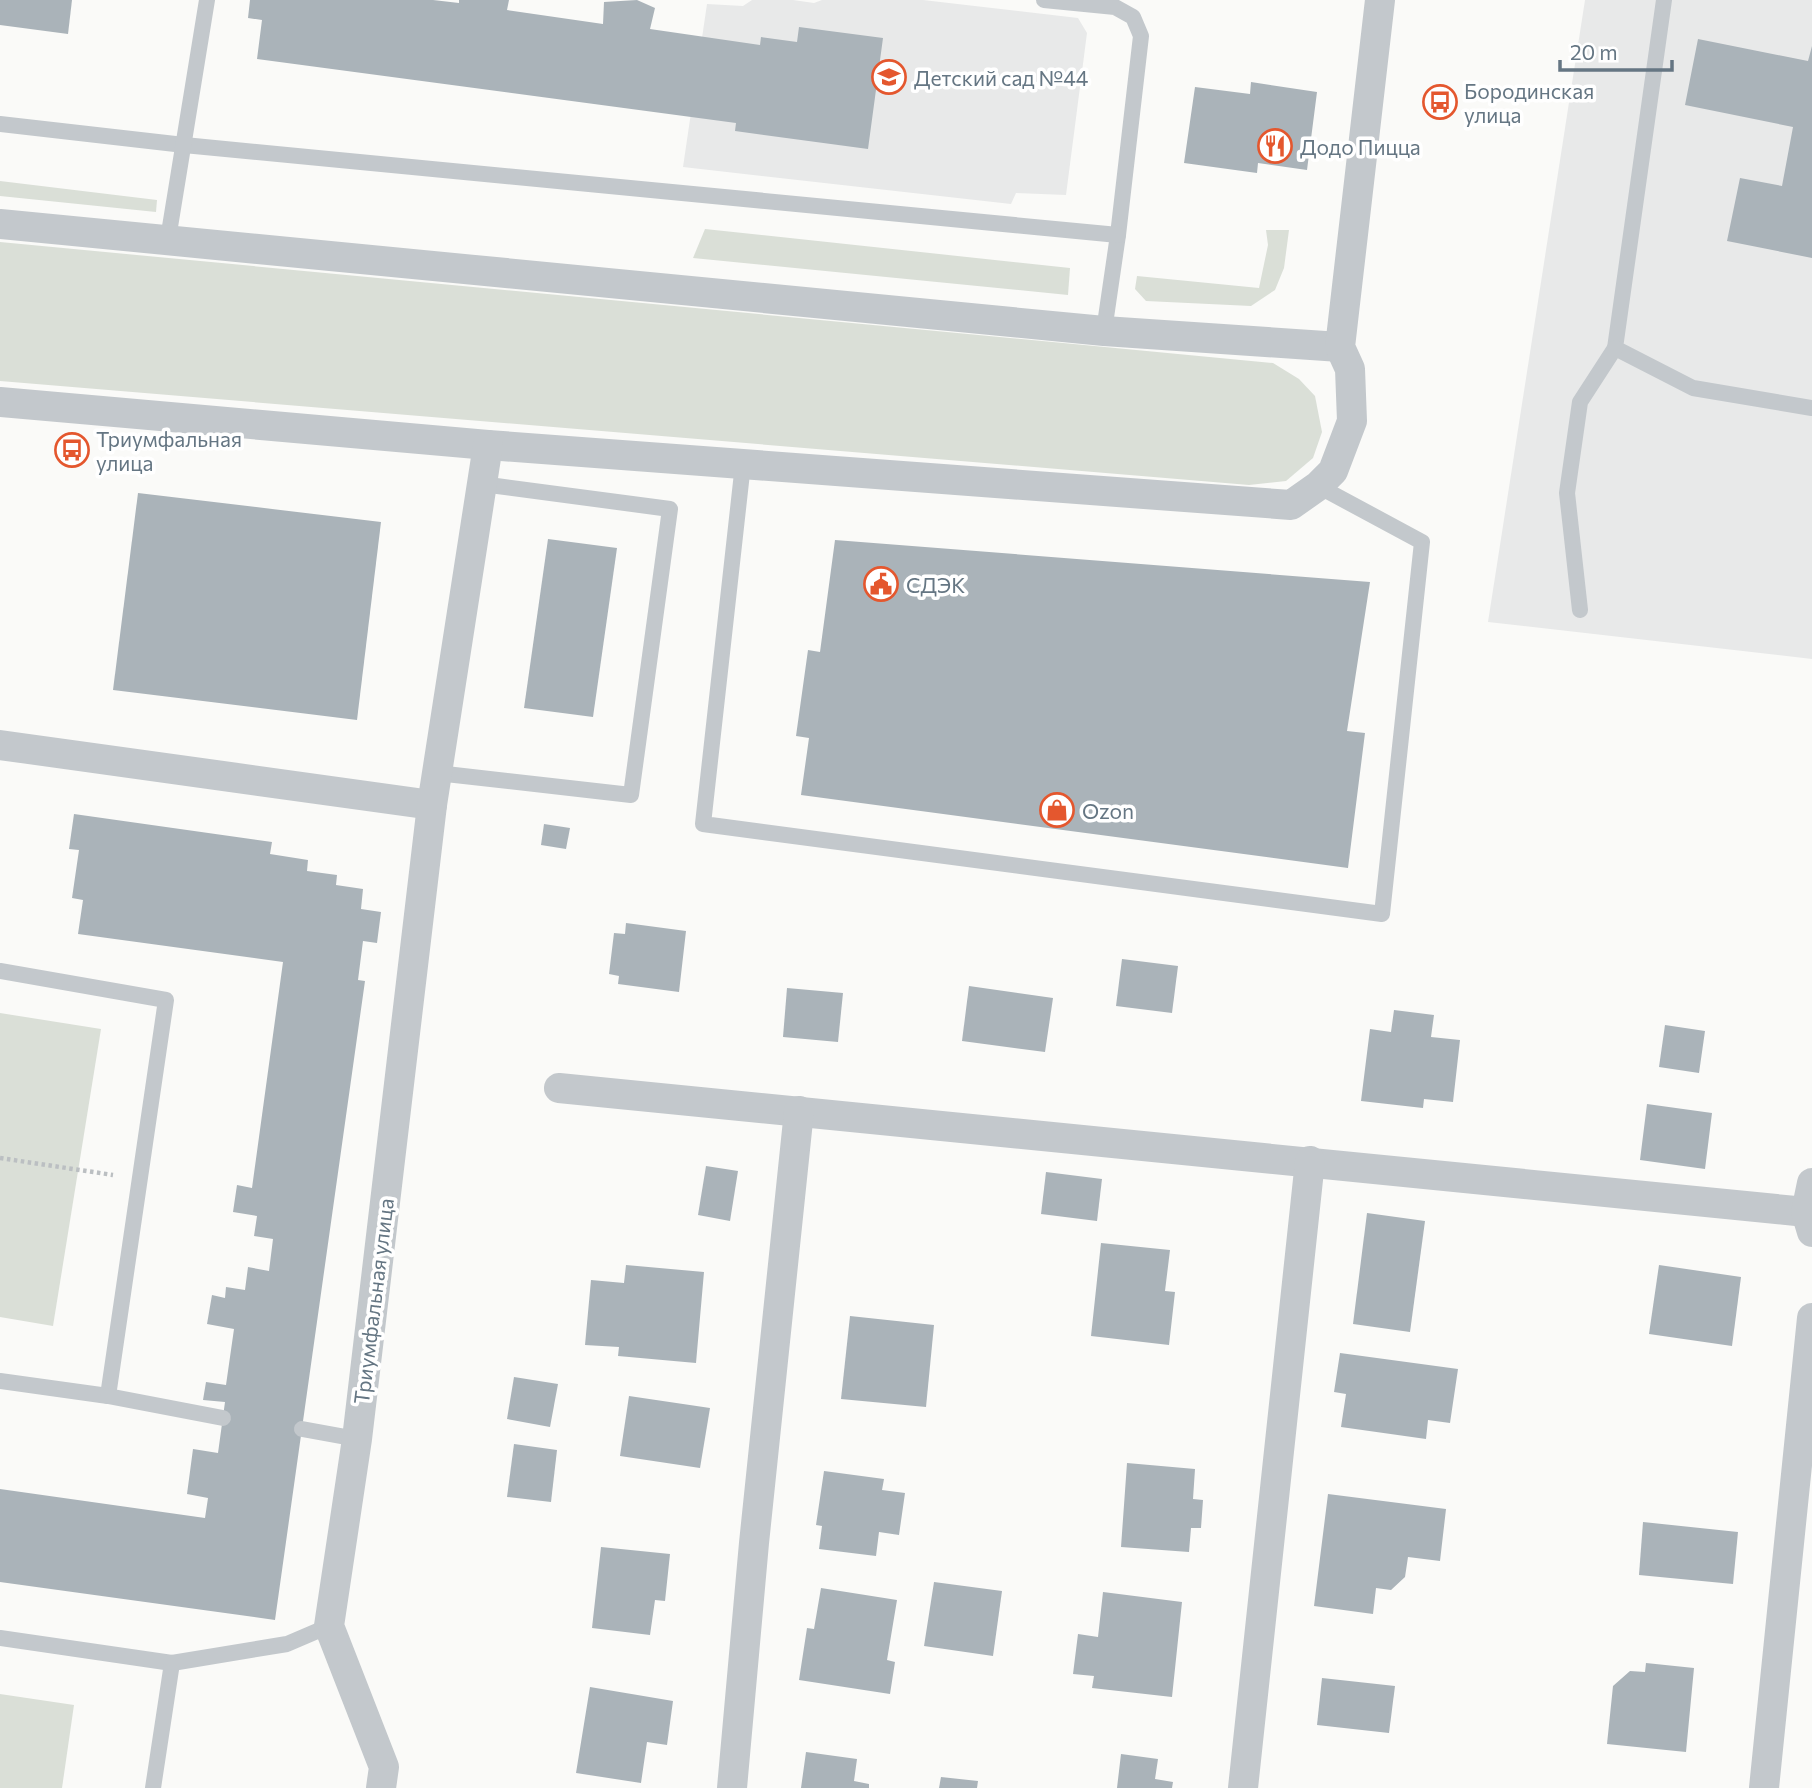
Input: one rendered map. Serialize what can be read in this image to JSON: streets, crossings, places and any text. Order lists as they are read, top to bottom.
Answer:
{
  "streets": {
    "street": ["Триумфальная улица"]
  },
  "places": {
    "school or university": ["Детский сад №44"],
    "bus stop": ["Бородинская улица", "Триумфальная улица"],
    "restaurant": ["Додо Пицца"],
    "public building": ["СДЭК"],
    "shop": ["Ozon"]
  },
  "scale_bar": "20 m"
}
